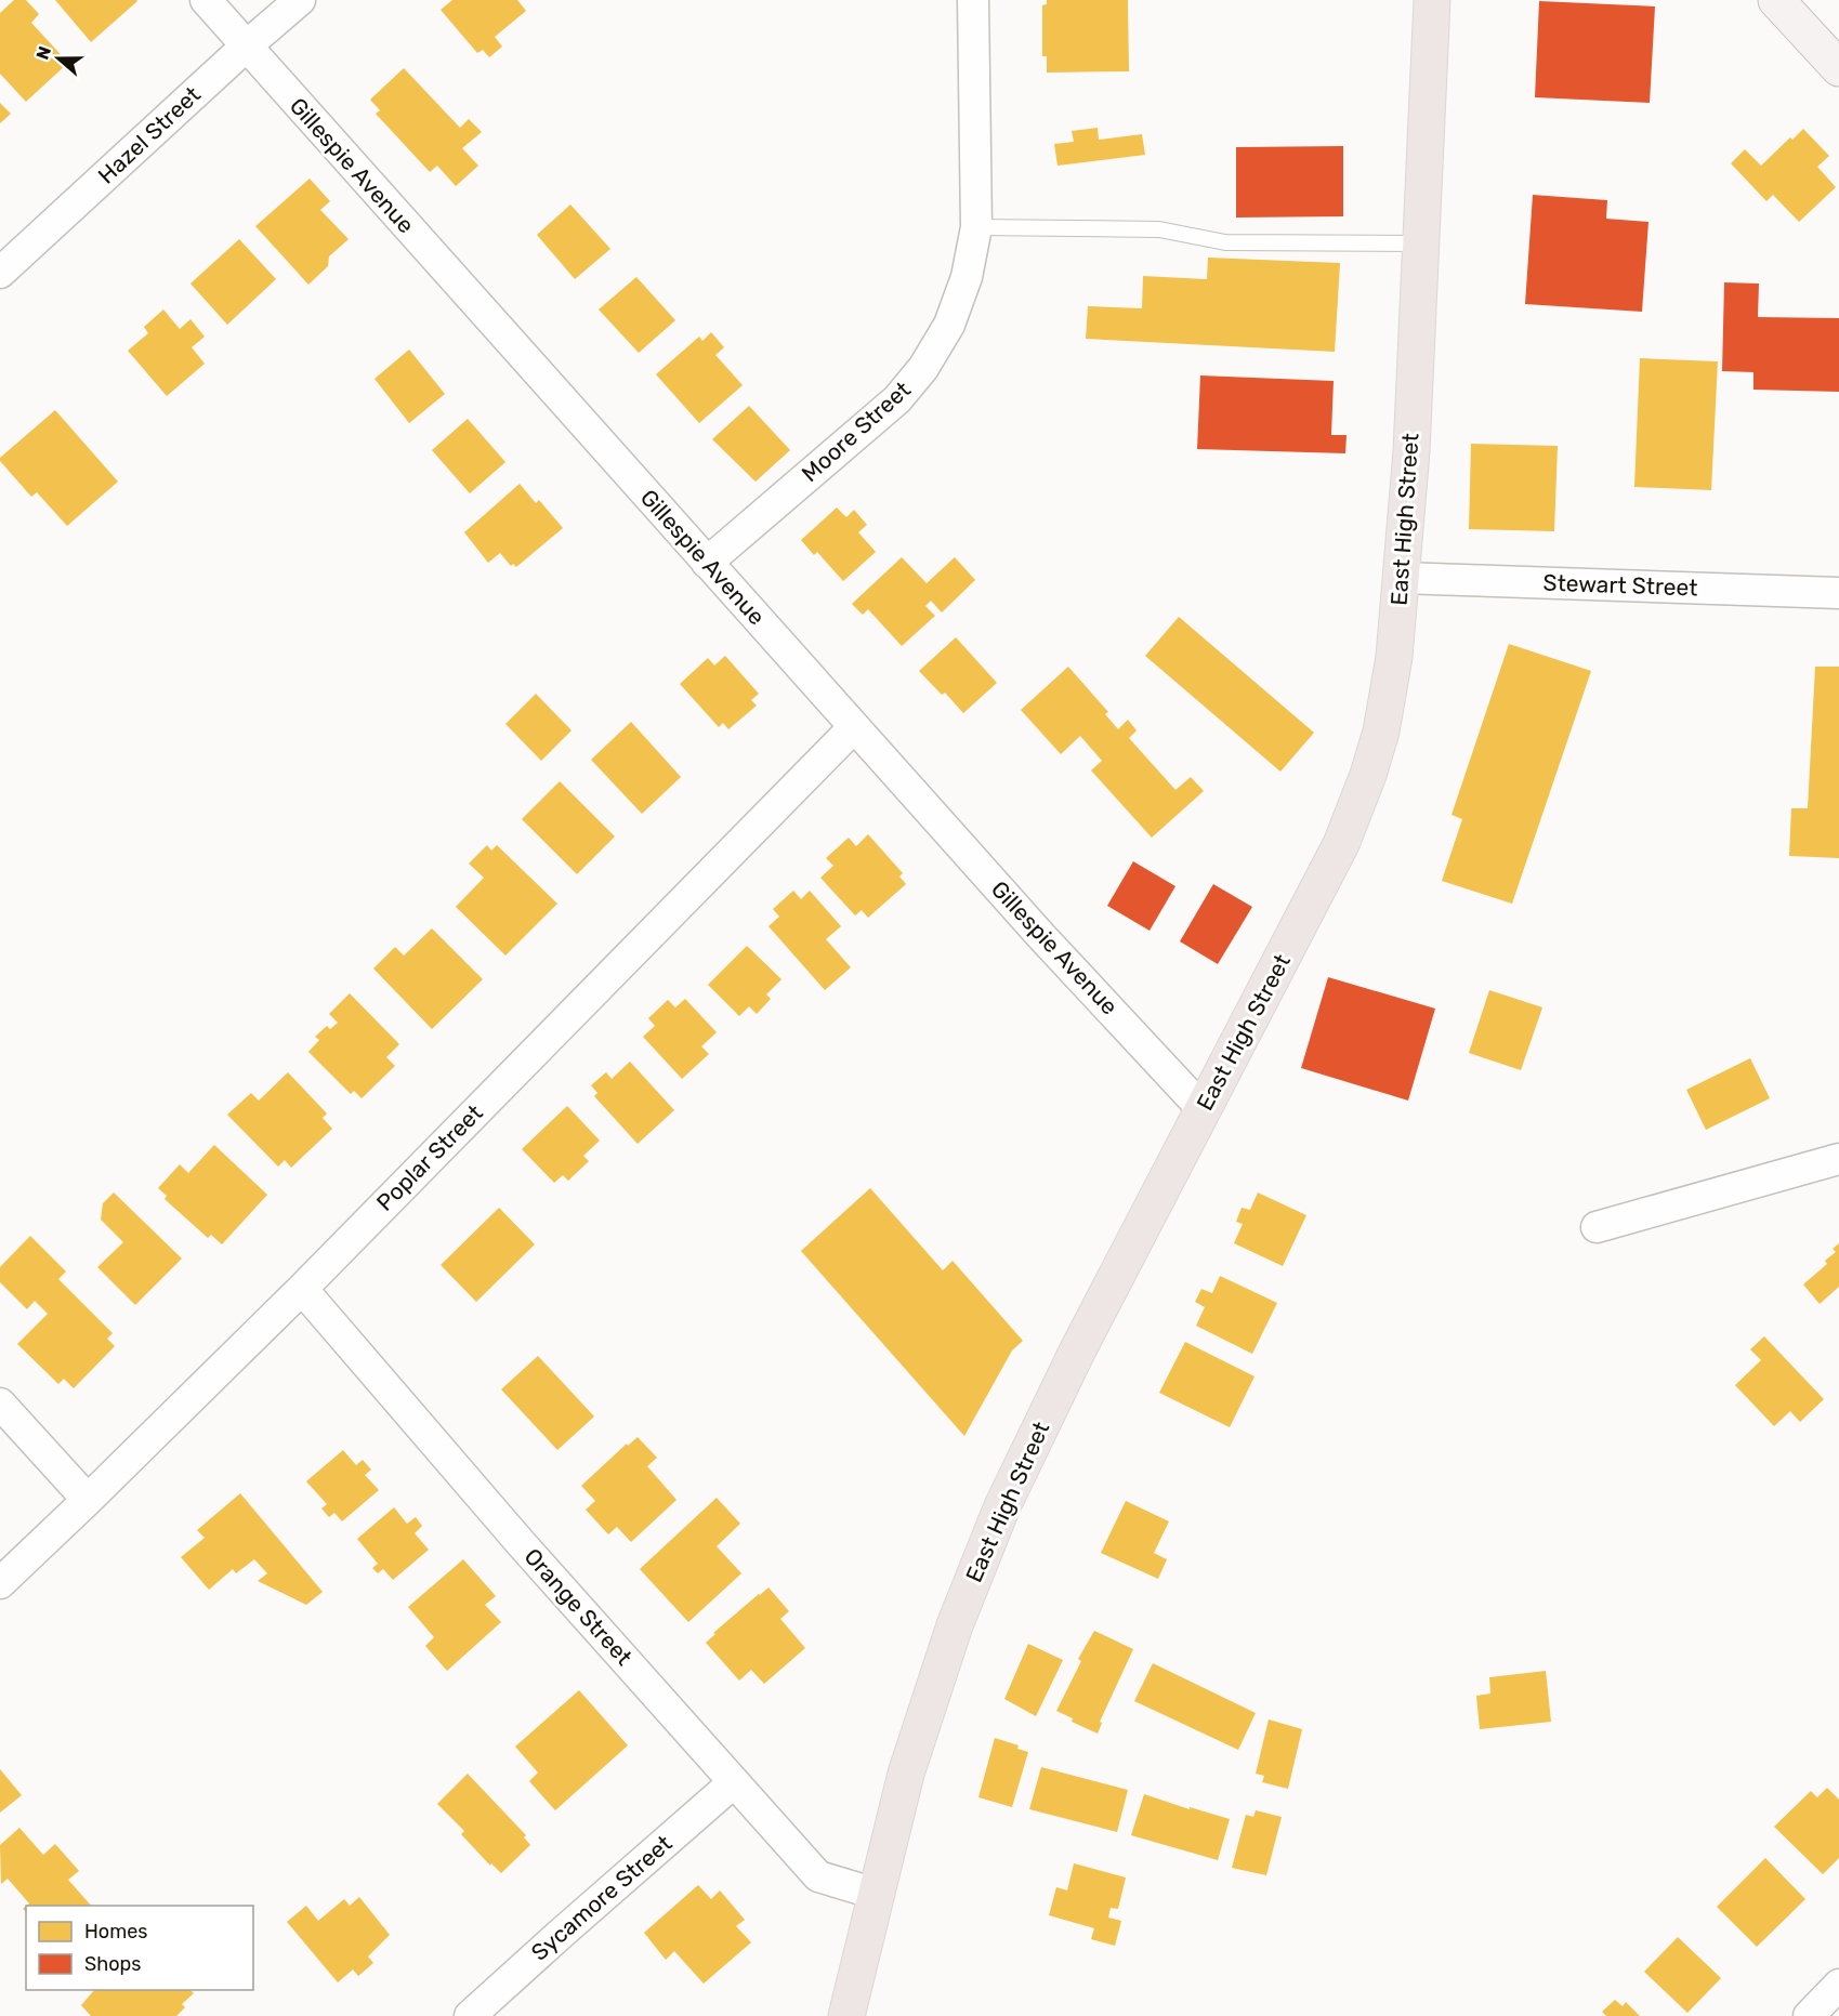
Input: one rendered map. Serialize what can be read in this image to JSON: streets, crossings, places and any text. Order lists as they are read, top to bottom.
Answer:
{
  "streets": {
    "main road": ["East High Street"],
    "street": [
      "Hazel Street",
      "Gillespie Avenue",
      "Moore Street",
      "Stewart Street",
      "Poplar Street",
      "Orange Street",
      "Sycamore Street"
    ]
  },
  "crossings": [
    ["Hazel Street", "Gillespie Avenue"],
    ["Gillespie Avenue", "Moore Street"],
    ["Gillespie Avenue", "East High Street"],
    ["Gillespie Avenue", "Poplar Street"],
    ["East High Street", "Stewart Street"],
    ["East High Street", "Orange Street"],
    ["Poplar Street", "Orange Street"],
    ["Orange Street", "Sycamore Street"]
  ],
  "legend": ["Homes", "Shops"],
  "north": "left"
}
